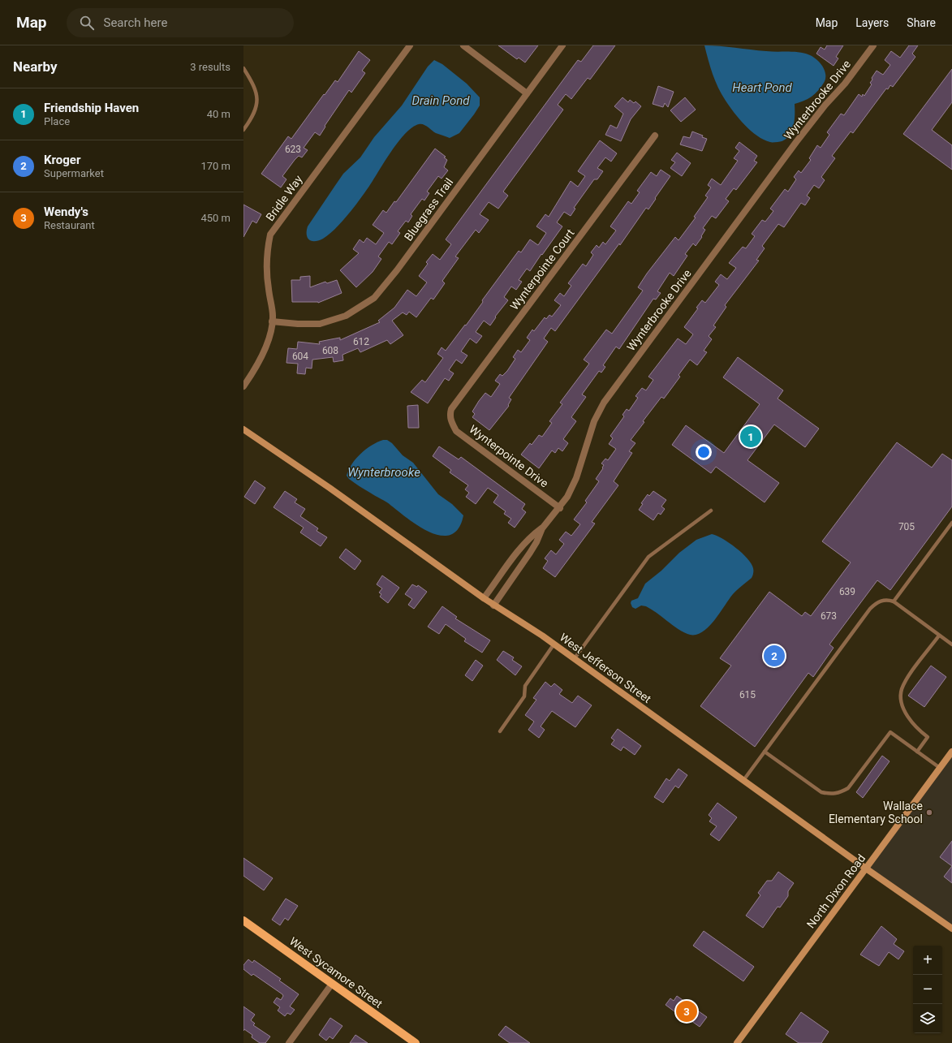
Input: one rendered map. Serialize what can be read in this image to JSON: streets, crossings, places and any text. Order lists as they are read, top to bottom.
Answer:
{
  "streets": {
    "main road": ["West Sycamore Street"],
    "street": [
      "Wynterbrooke Drive",
      "Bridle Way",
      "Bluegrass Trail",
      "Wynterpointe Court",
      "Wynterpointe Drive",
      "West Jefferson Street",
      "North Dixon Road"
    ]
  },
  "crossings": [
    ["Wynterbrooke Drive", "Wynterpointe Drive"],
    ["Wynterbrooke Drive", "West Jefferson Street"],
    ["Bridle Way", "Bluegrass Trail"],
    ["Wynterpointe Court", "Wynterpointe Drive"],
    ["West Jefferson Street", "North Dixon Road"]
  ],
  "water": ["Heart Pond", "Drain Pond", "Wynterbrooke"],
  "places": ["Wallace Elementary School"],
  "house_numbers": [
    "623",
    "612",
    "608",
    "604",
    "705",
    "639",
    "673",
    "615"
  ],
  "page": {
    "header": "Map",
    "search": "Search here",
    "nav": ["Map", "Layers", "Share"],
    "heading": ["Nearby", "3 results"],
    "list": [
      {
        "mark": "1",
        "name": "Friendship Haven",
        "note": "Place",
        "value": "40 m"
      },
      {
        "mark": "2",
        "name": "Kroger",
        "note": "Supermarket",
        "value": "170 m"
      },
      {
        "mark": "3",
        "name": "Wendy's",
        "note": "Restaurant",
        "value": "450 m"
      }
    ],
    "pins": ["1", "2", "3"],
    "map_buttons": ["+", "−"]
  }
}
